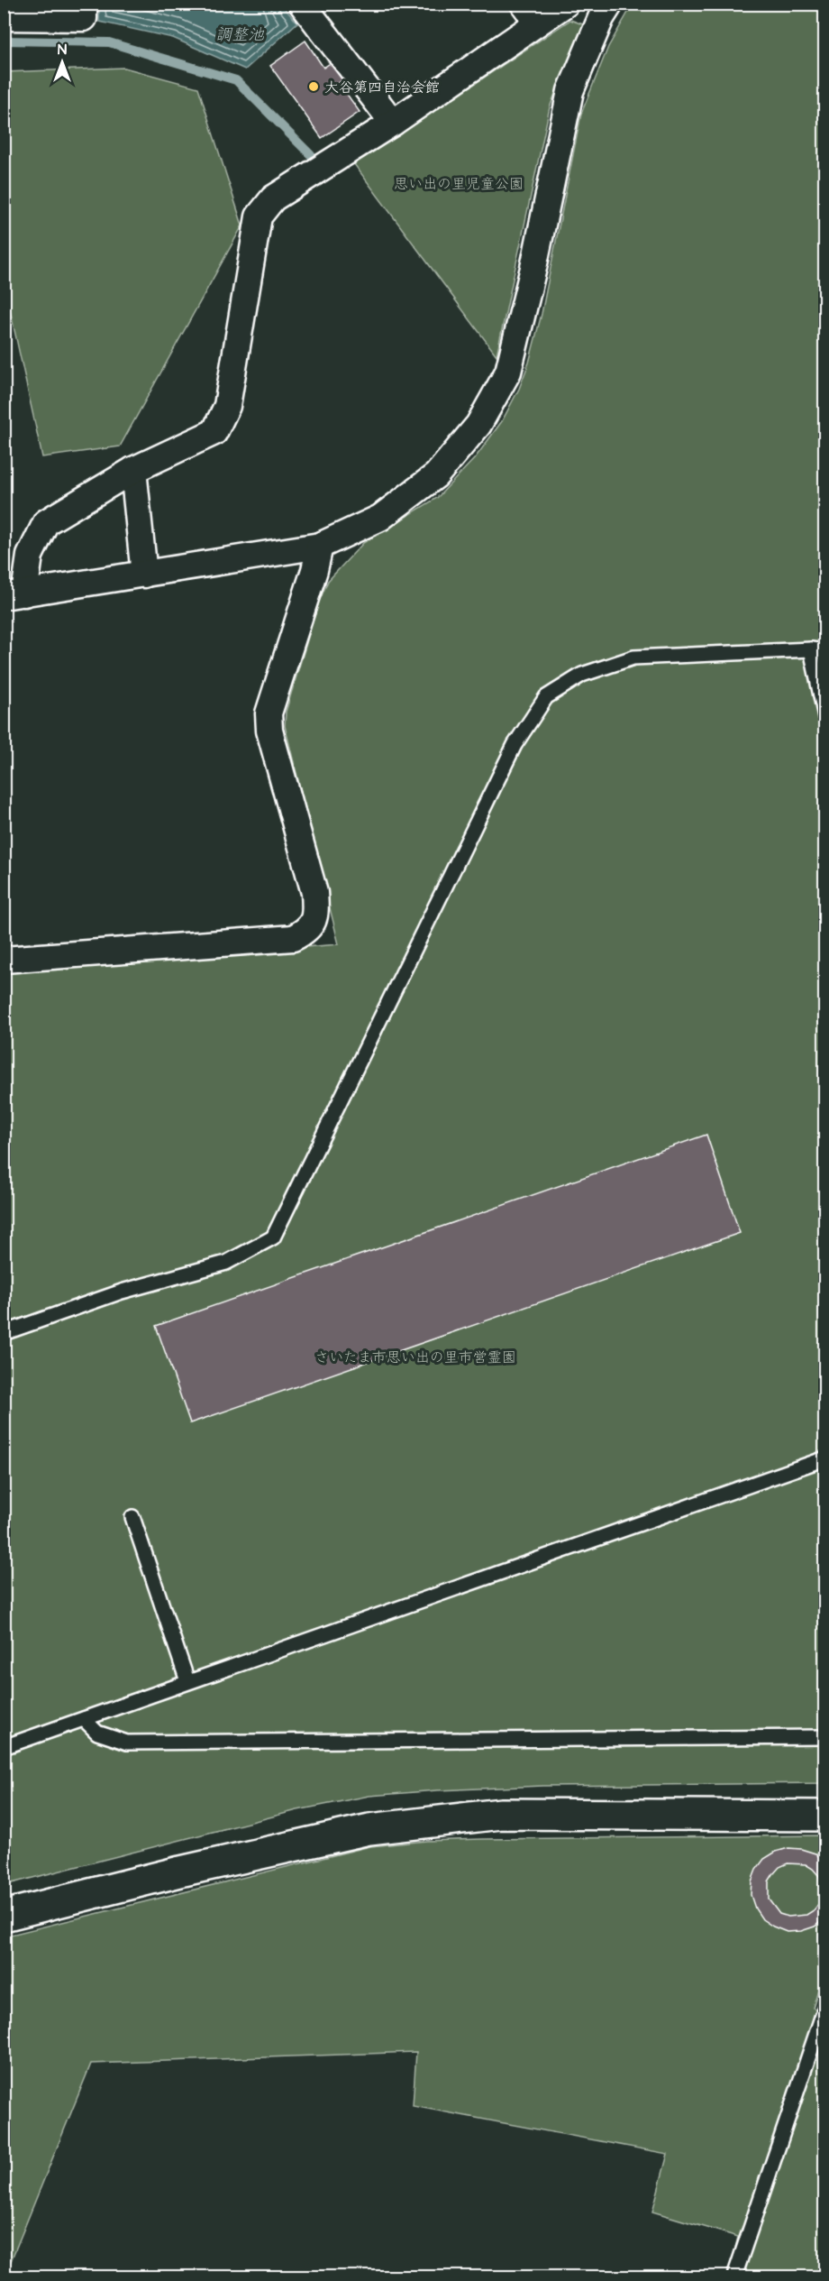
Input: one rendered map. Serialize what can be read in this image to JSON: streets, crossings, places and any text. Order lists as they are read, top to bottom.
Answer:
{
  "water": ["調整池"],
  "parks": ["思い出の里児童公園", "さいたま市思い出の里市営霊園"],
  "places": ["大谷第四自治会館"],
  "north": "top"
}
